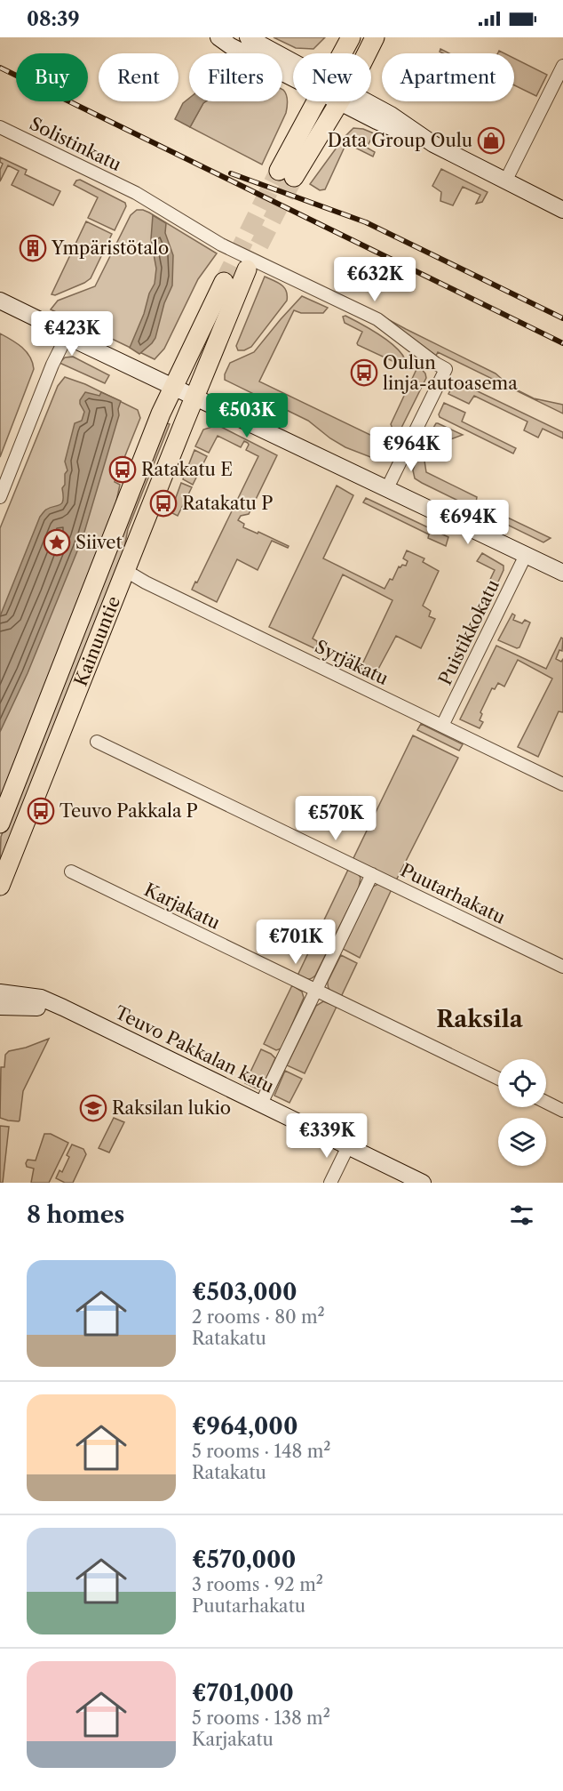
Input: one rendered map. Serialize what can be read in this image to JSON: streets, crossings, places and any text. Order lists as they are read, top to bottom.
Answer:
{
  "streets": {
    "main road": ["Kainuuntie"],
    "street": [
      "Solistinkatu",
      "Puistikkokatu",
      "Syrjäkatu",
      "Puutarhakatu",
      "Karjakatu",
      "Teuvo Pakkalan katu"
    ]
  },
  "crossings": [
    ["Puistikkokatu", "Syrjäkatu"],
    ["Kainuuntie", "Syrjäkatu"]
  ],
  "districts": ["Raksila"],
  "places": {
    "shop": ["Data Group Oulu"],
    "building": ["Ympäristötalo"],
    "bus stop": [
      "Oulun linja-autoasema",
      "Ratakatu E",
      "Ratakatu P",
      "Teuvo Pakkala P"
    ],
    "place": ["Siivet"],
    "school or university": ["Raksilan lukio"]
  },
  "page": {
    "status": "08:39",
    "chip": [
      "Buy",
      "Rent",
      "Filters",
      "New",
      "Apartment"
    ],
    "price": [
      "€632K",
      "€423K",
      "€503K",
      "€964K",
      "€694K",
      "€570K",
      "€701K",
      "€339K"
    ],
    "heading": "8 homes",
    "list": [
      {
        "name": "€503,000",
        "note": "2 rooms · 80 m² · Ratakatu"
      },
      {
        "name": "€964,000",
        "note": "5 rooms · 148 m² · Ratakatu"
      },
      {
        "name": "€570,000",
        "note": "3 rooms · 92 m² · Puutarhakatu"
      },
      {
        "name": "€701,000",
        "note": "5 rooms · 138 m² · Karjakatu"
      }
    ]
  }
}
